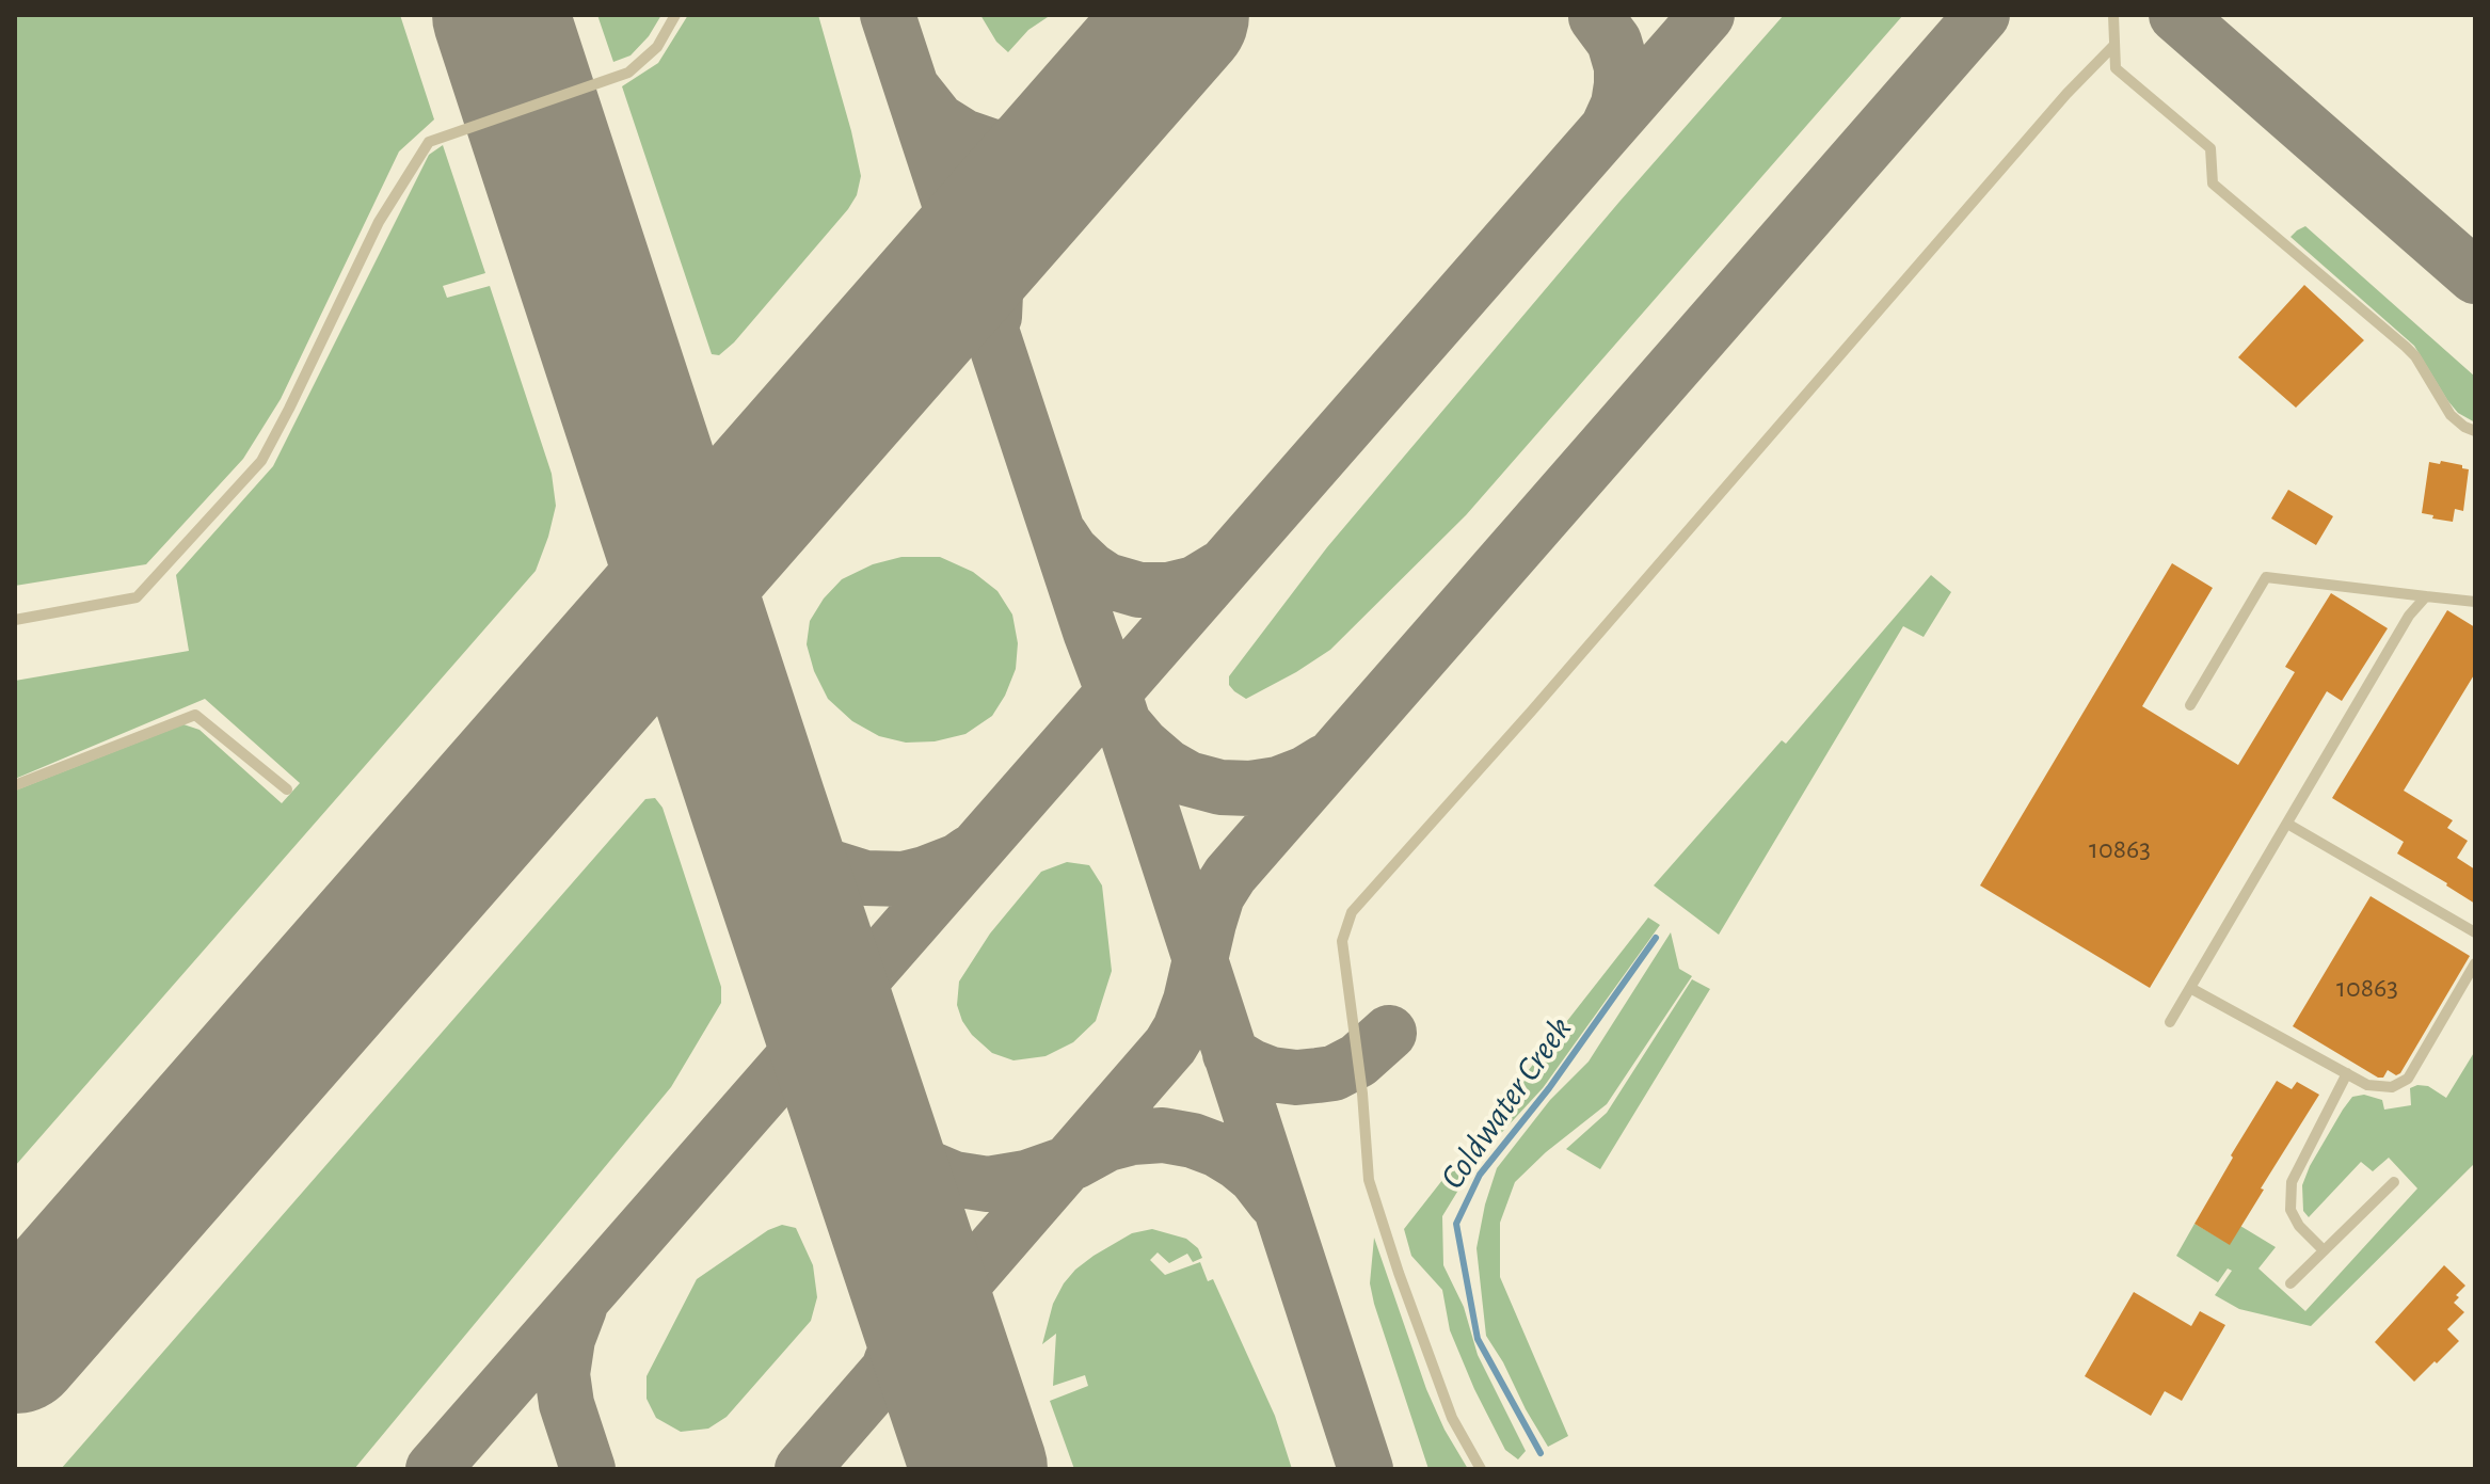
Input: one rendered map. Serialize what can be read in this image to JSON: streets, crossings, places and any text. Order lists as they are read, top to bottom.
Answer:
{
  "water": ["Coldwater Creek"],
  "house_numbers": ["10863", "10863"]
}
